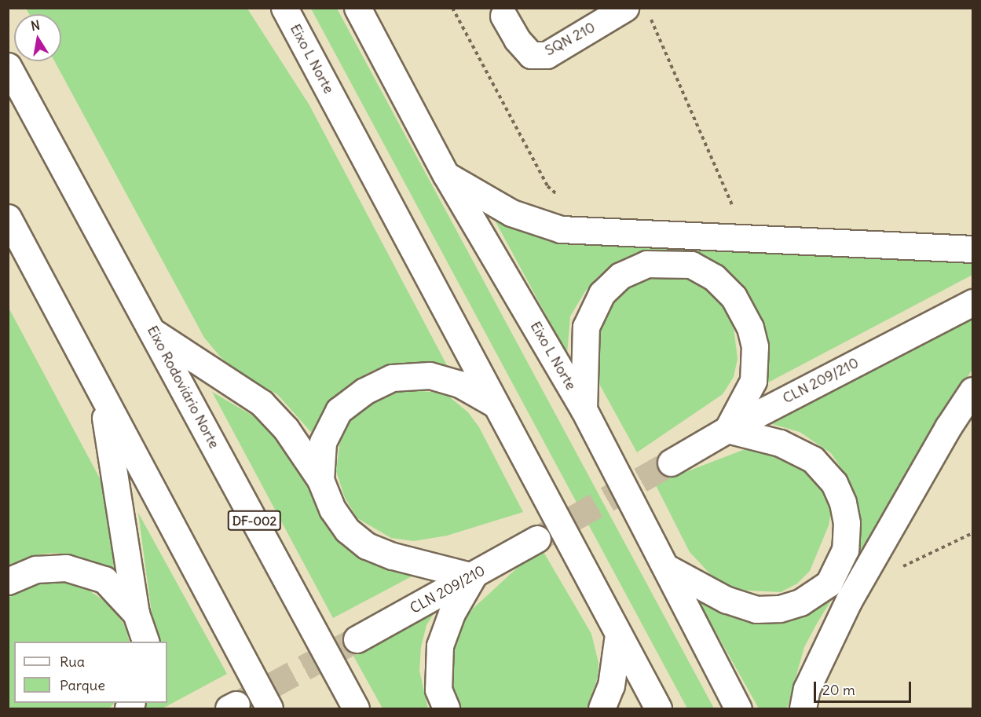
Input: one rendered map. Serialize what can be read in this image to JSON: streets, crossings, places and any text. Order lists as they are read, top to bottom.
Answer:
{
  "streets": {
    "main road": [
      "SQN 210",
      "Eixo L Norte",
      "CLN 209/210",
      "Eixo Rodoviário Norte",
      "DF-002"
    ]
  },
  "legend": ["Rua", "Parque"],
  "scale_bar": "20 m",
  "north": "top"
}
